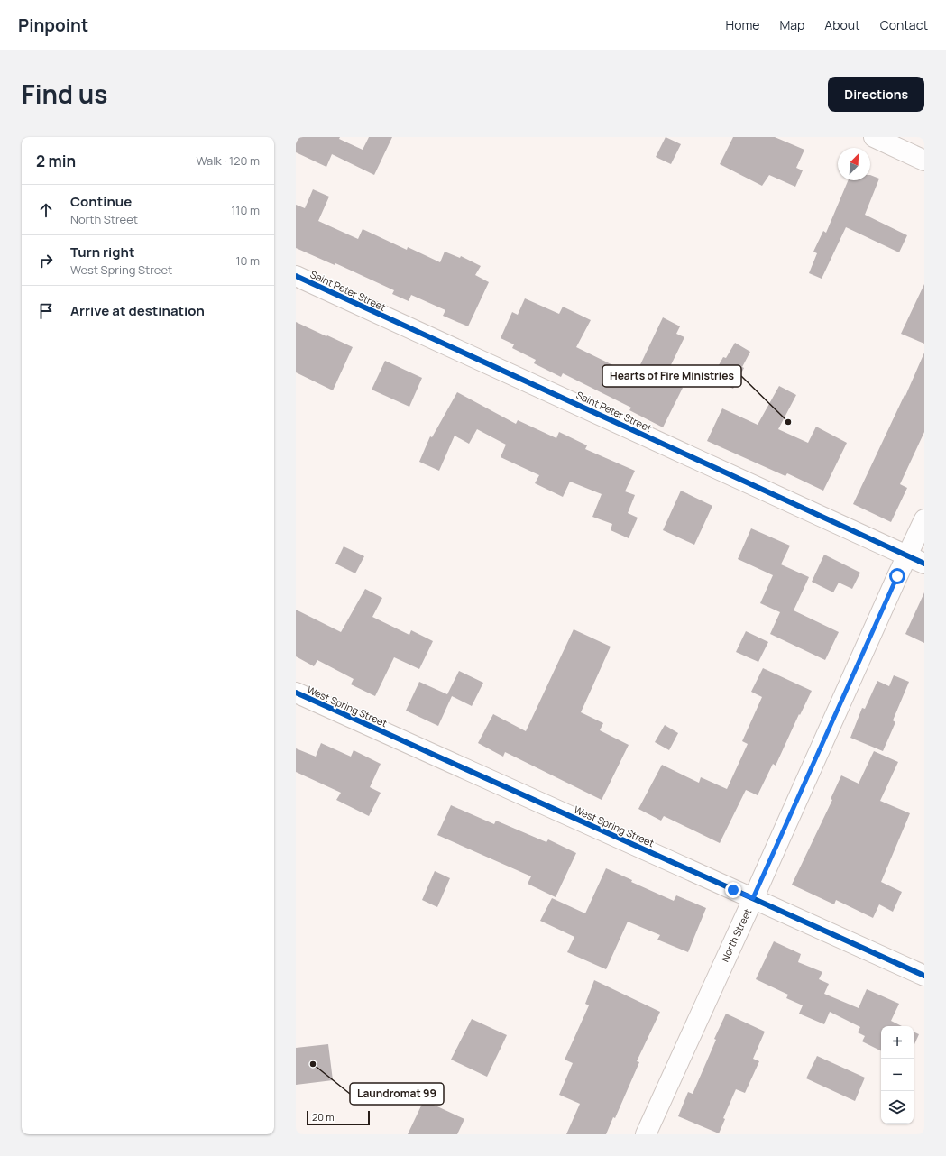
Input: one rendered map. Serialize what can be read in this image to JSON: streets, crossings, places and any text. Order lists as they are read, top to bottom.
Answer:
{
  "streets": {
    "street": ["Saint Peter Street", "West Spring Street", "North Street"]
  },
  "crossings": [
    ["Saint Peter Street", "North Street"],
    ["West Spring Street", "North Street"]
  ],
  "places": ["Hearts of Fire Ministries", "Laundromat 99"],
  "scale_bar": "20 m",
  "north": "top right",
  "page": {
    "header": "Pinpoint",
    "nav": [
      "Home",
      "Map",
      "About",
      "Contact"
    ],
    "title": "Find us",
    "buttons": "Directions",
    "heading": ["2 min", "Walk · 120 m"],
    "list": [
      ["Continue", "North Street", "110 m"],
      ["Turn right", "West Spring Street", "10 m"],
      "Arrive at destination"
    ],
    "map_buttons": ["+", "−"],
    "scale": "20 m"
  }
}
